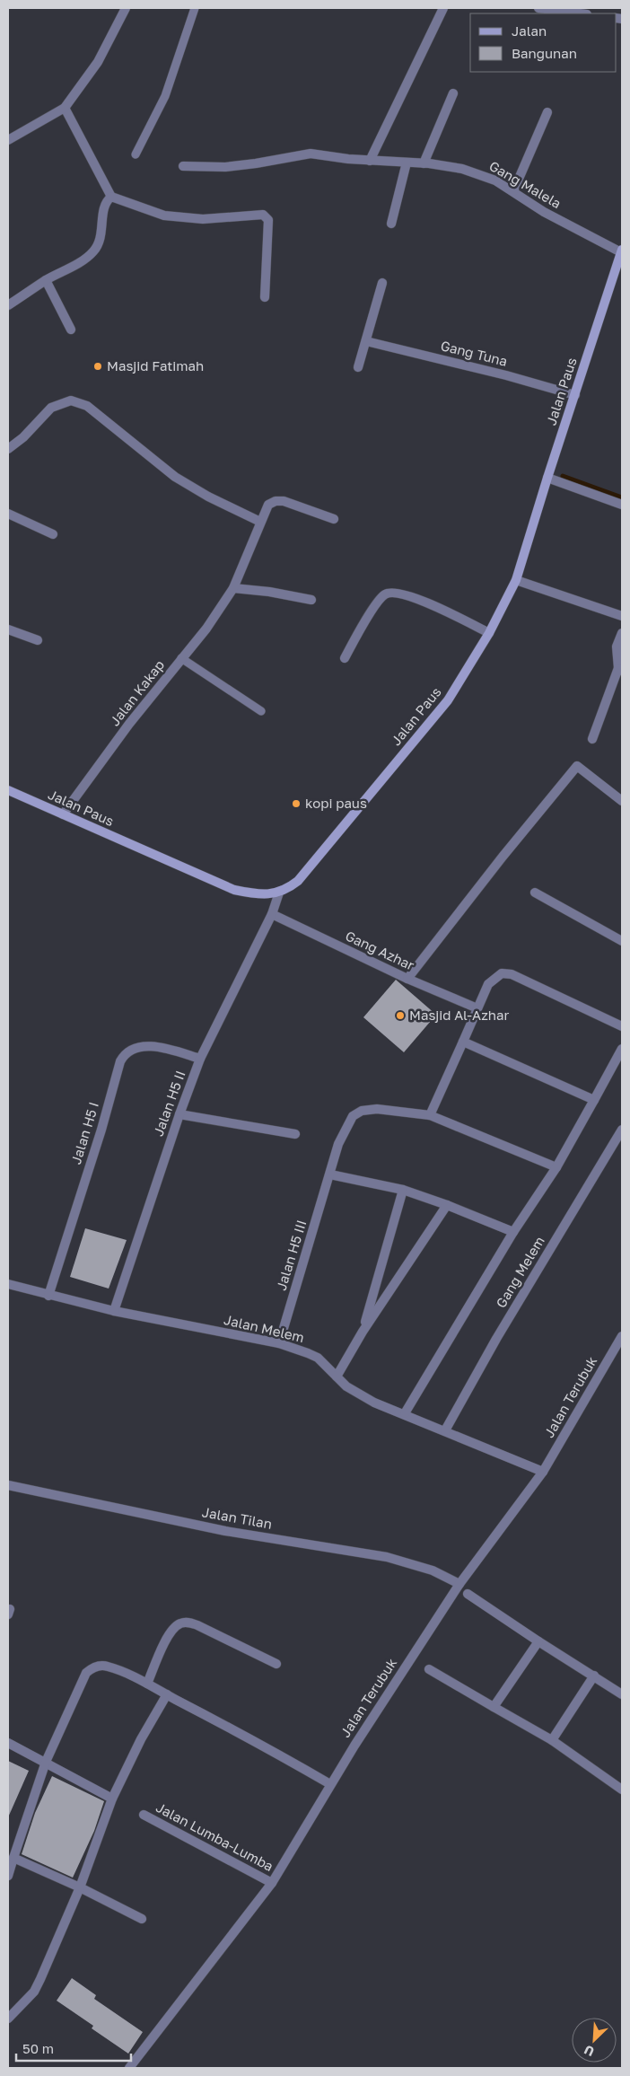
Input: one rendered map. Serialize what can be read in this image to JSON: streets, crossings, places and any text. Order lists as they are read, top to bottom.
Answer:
{
  "streets": {
    "main road": ["Jalan Paus"],
    "street": [
      "Gang Malela",
      "Gang Tuna",
      "Jalan Kakap",
      "Gang Azhar",
      "Jalan H5 II",
      "Jalan H5 I",
      "Jalan H5 III",
      "Gang Melem",
      "Jalan Melem",
      "Jalan Terubuk",
      "Jalan Tilan",
      "Jalan Lumba-Lumba"
    ]
  },
  "crossings": [
    ["Gang Malela", "Jalan Paus"],
    ["Gang Tuna", "Jalan Paus"],
    ["Jalan Paus", "Jalan Kakap"],
    ["Jalan Paus", "Jalan H5 II"],
    ["Gang Azhar", "Jalan H5 II"],
    ["Jalan H5 II", "Jalan H5 I"],
    ["Jalan H5 II", "Jalan Melem"],
    ["Jalan H5 I", "Jalan Melem"],
    ["Jalan H5 III", "Jalan Melem"],
    ["Gang Melem", "Jalan Melem"],
    ["Jalan Melem", "Jalan Terubuk"],
    ["Jalan Terubuk", "Jalan Tilan"],
    ["Jalan Terubuk", "Jalan Lumba-Lumba"]
  ],
  "places": ["Masjid Fatimah", "kopi paus", "Masjid Al-Azhar"],
  "legend": ["Jalan", "Bangunan"],
  "scale_bar": "50 m",
  "north": "bottom left"
}
